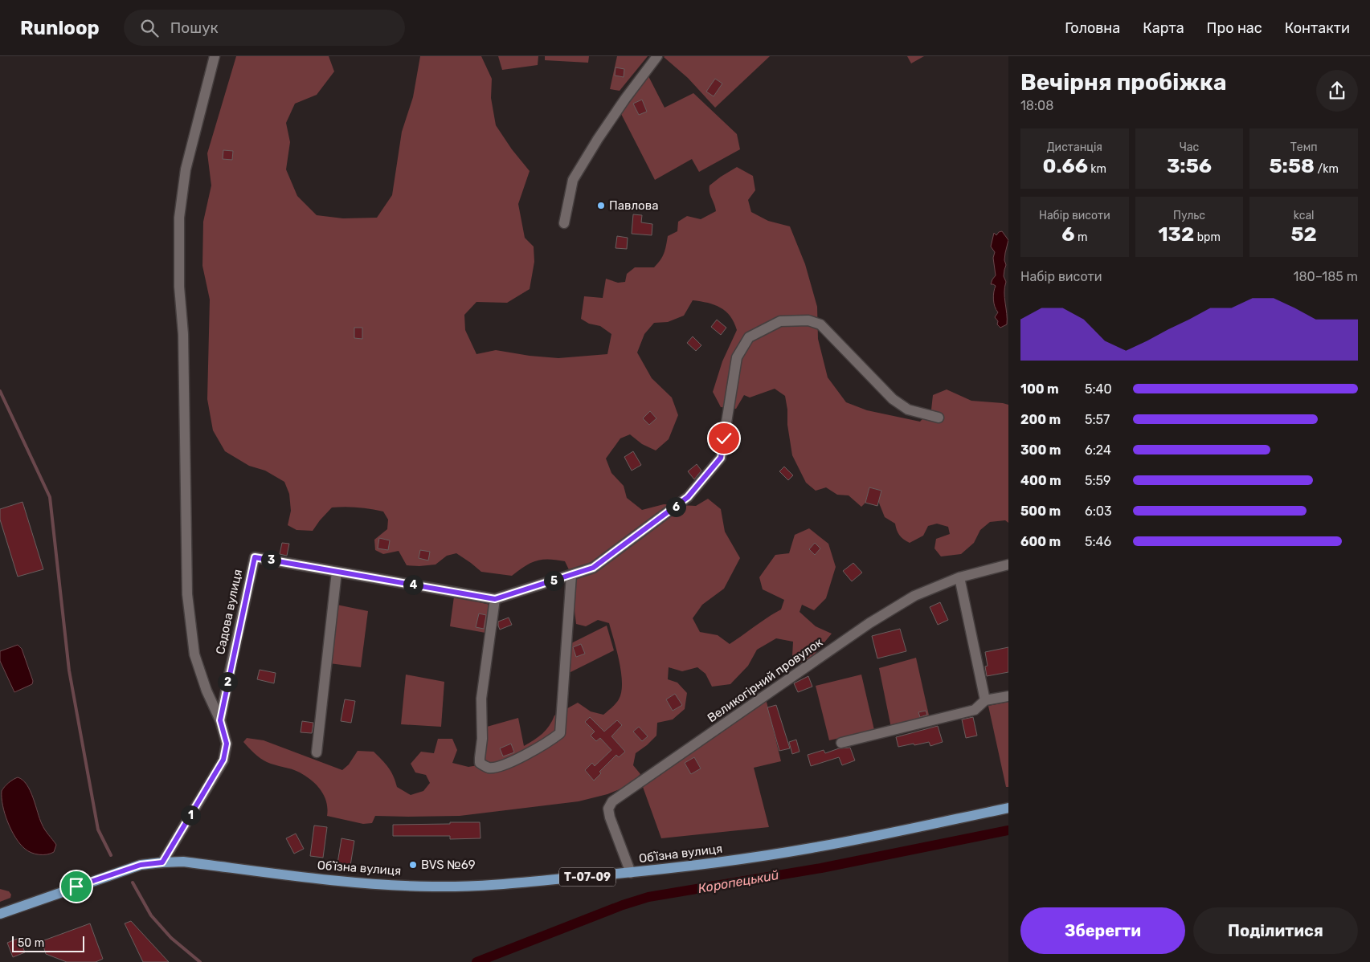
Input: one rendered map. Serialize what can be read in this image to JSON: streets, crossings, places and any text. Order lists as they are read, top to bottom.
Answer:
{
  "streets": {
    "main road": ["Обʼїзна вулиця", "Т-07-09"],
    "street": ["Садова вулиця", "Великогірний провулок"]
  },
  "crossings": [
    ["Великогірний провулок", "Обʼїзна вулиця"]
  ],
  "water": ["Коропецький"],
  "places": ["Павлова", "BVS №69"],
  "scale_bar": "50 m",
  "page": {
    "header": "Runloop",
    "search": "Пошук",
    "nav": [
      "Головна",
      "Карта",
      "Про нас",
      "Контакти"
    ],
    "heading": ["Вечірня пробіжка", "18:08"],
    "stats": [
      ["Дистанція", "0.66 km"],
      ["Час", "3:56"],
      ["Темп", "5:58 /km"],
      ["Набір висоти", "6 m"],
      ["Пульс", "132 bpm"],
      ["kcal", "52"]
    ],
    "chart": ["Набір висоти", "180–185 m"],
    "list": [
      {
        "name": "100 m",
        "note": "5:40"
      },
      {
        "name": "200 m",
        "note": "5:57"
      },
      {
        "name": "300 m",
        "note": "6:24"
      },
      {
        "name": "400 m",
        "note": "5:59"
      },
      {
        "name": "500 m",
        "note": "6:03"
      },
      {
        "name": "600 m",
        "note": "5:46"
      }
    ],
    "pins": [
      "6",
      "3",
      "5",
      "4",
      "2",
      "1"
    ],
    "buttons": ["Зберегти", "Поділитися"],
    "scale": "50 m"
  }
}
